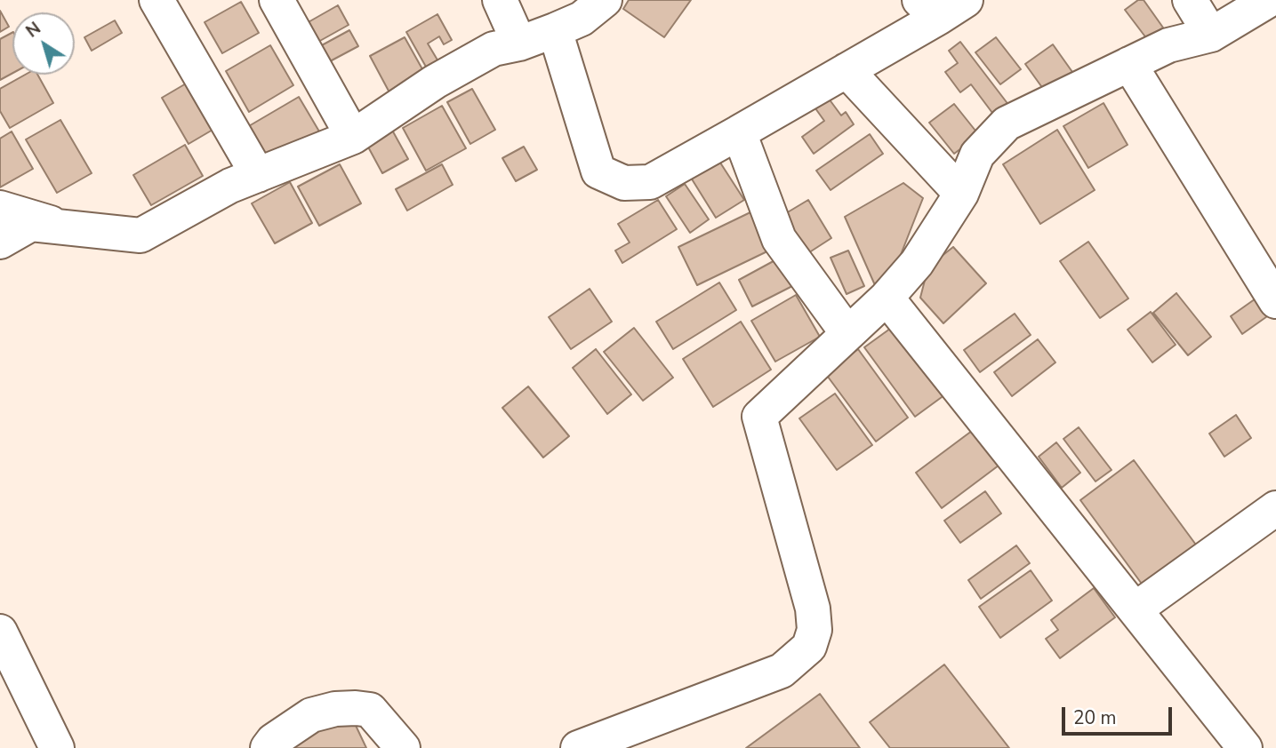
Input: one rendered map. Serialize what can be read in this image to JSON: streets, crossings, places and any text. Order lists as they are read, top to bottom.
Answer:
{
  "scale_bar": "20 m",
  "north": "top left"
}
